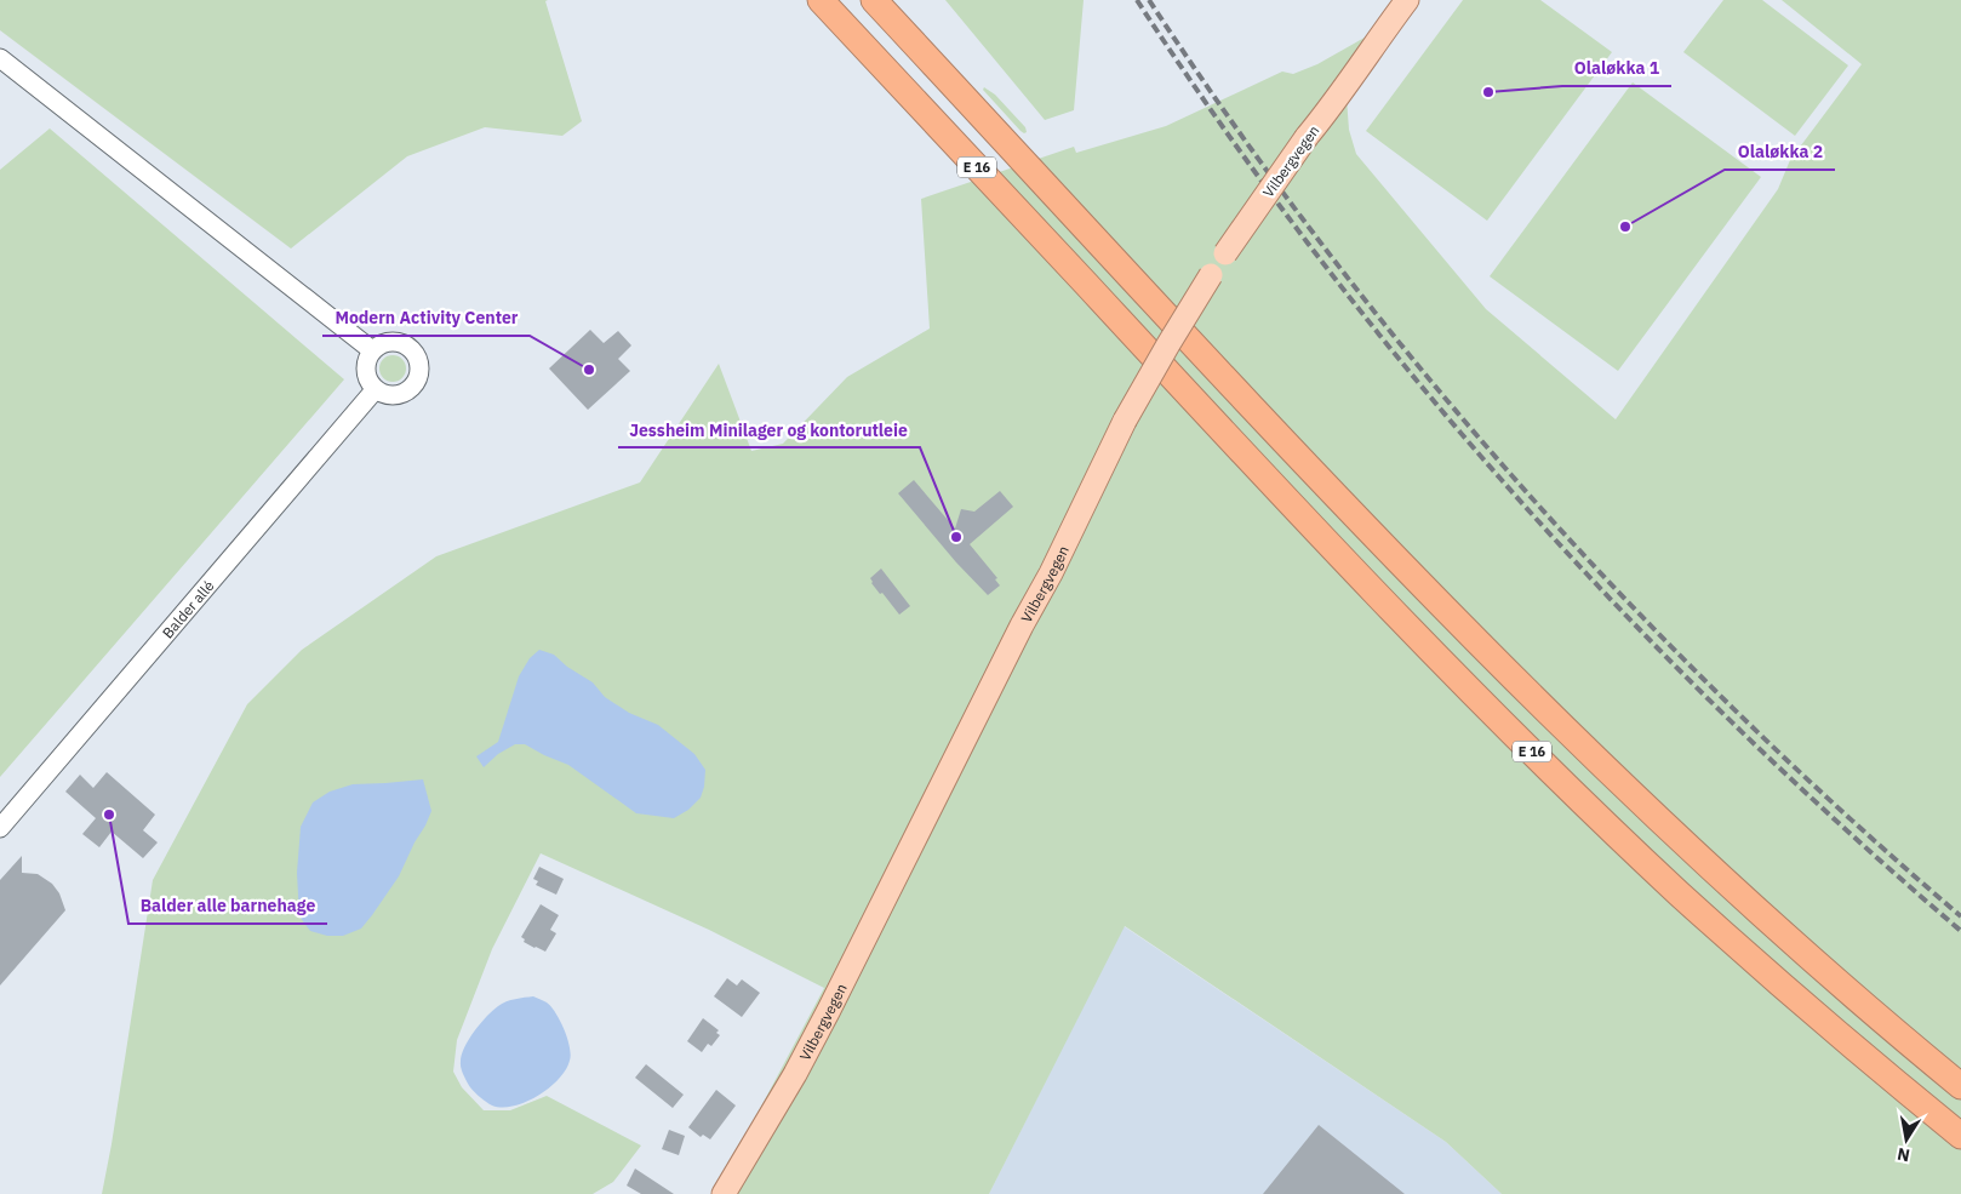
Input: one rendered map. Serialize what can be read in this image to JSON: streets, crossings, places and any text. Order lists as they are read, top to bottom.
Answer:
{
  "streets": {
    "highway": ["E 16"],
    "main road": ["Vilbergvegen"],
    "street": ["Balder allé"]
  },
  "places": [
    "Olaløkka 1",
    "Olaløkka 2",
    "Modern Activity Center",
    "Jessheim Minilager og kontorutleie",
    "Balder alle barnehage"
  ],
  "north": "bottom"
}
